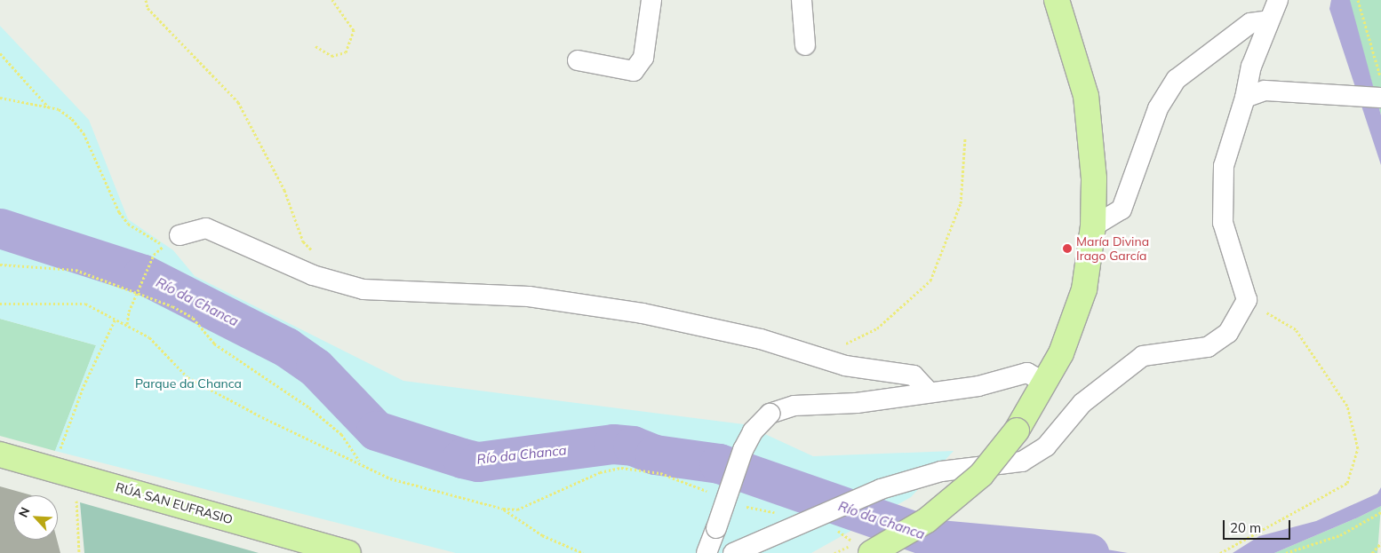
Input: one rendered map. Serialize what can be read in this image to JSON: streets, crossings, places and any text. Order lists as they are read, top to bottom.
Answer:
{
  "streets": {
    "main road": ["RÚA SAN EUFRASIO"]
  },
  "water": ["Río da Chanca"],
  "parks": ["Parque da Chanca"],
  "places": ["María Divina Irago García"],
  "scale_bar": "20 m",
  "north": "top left"
}
